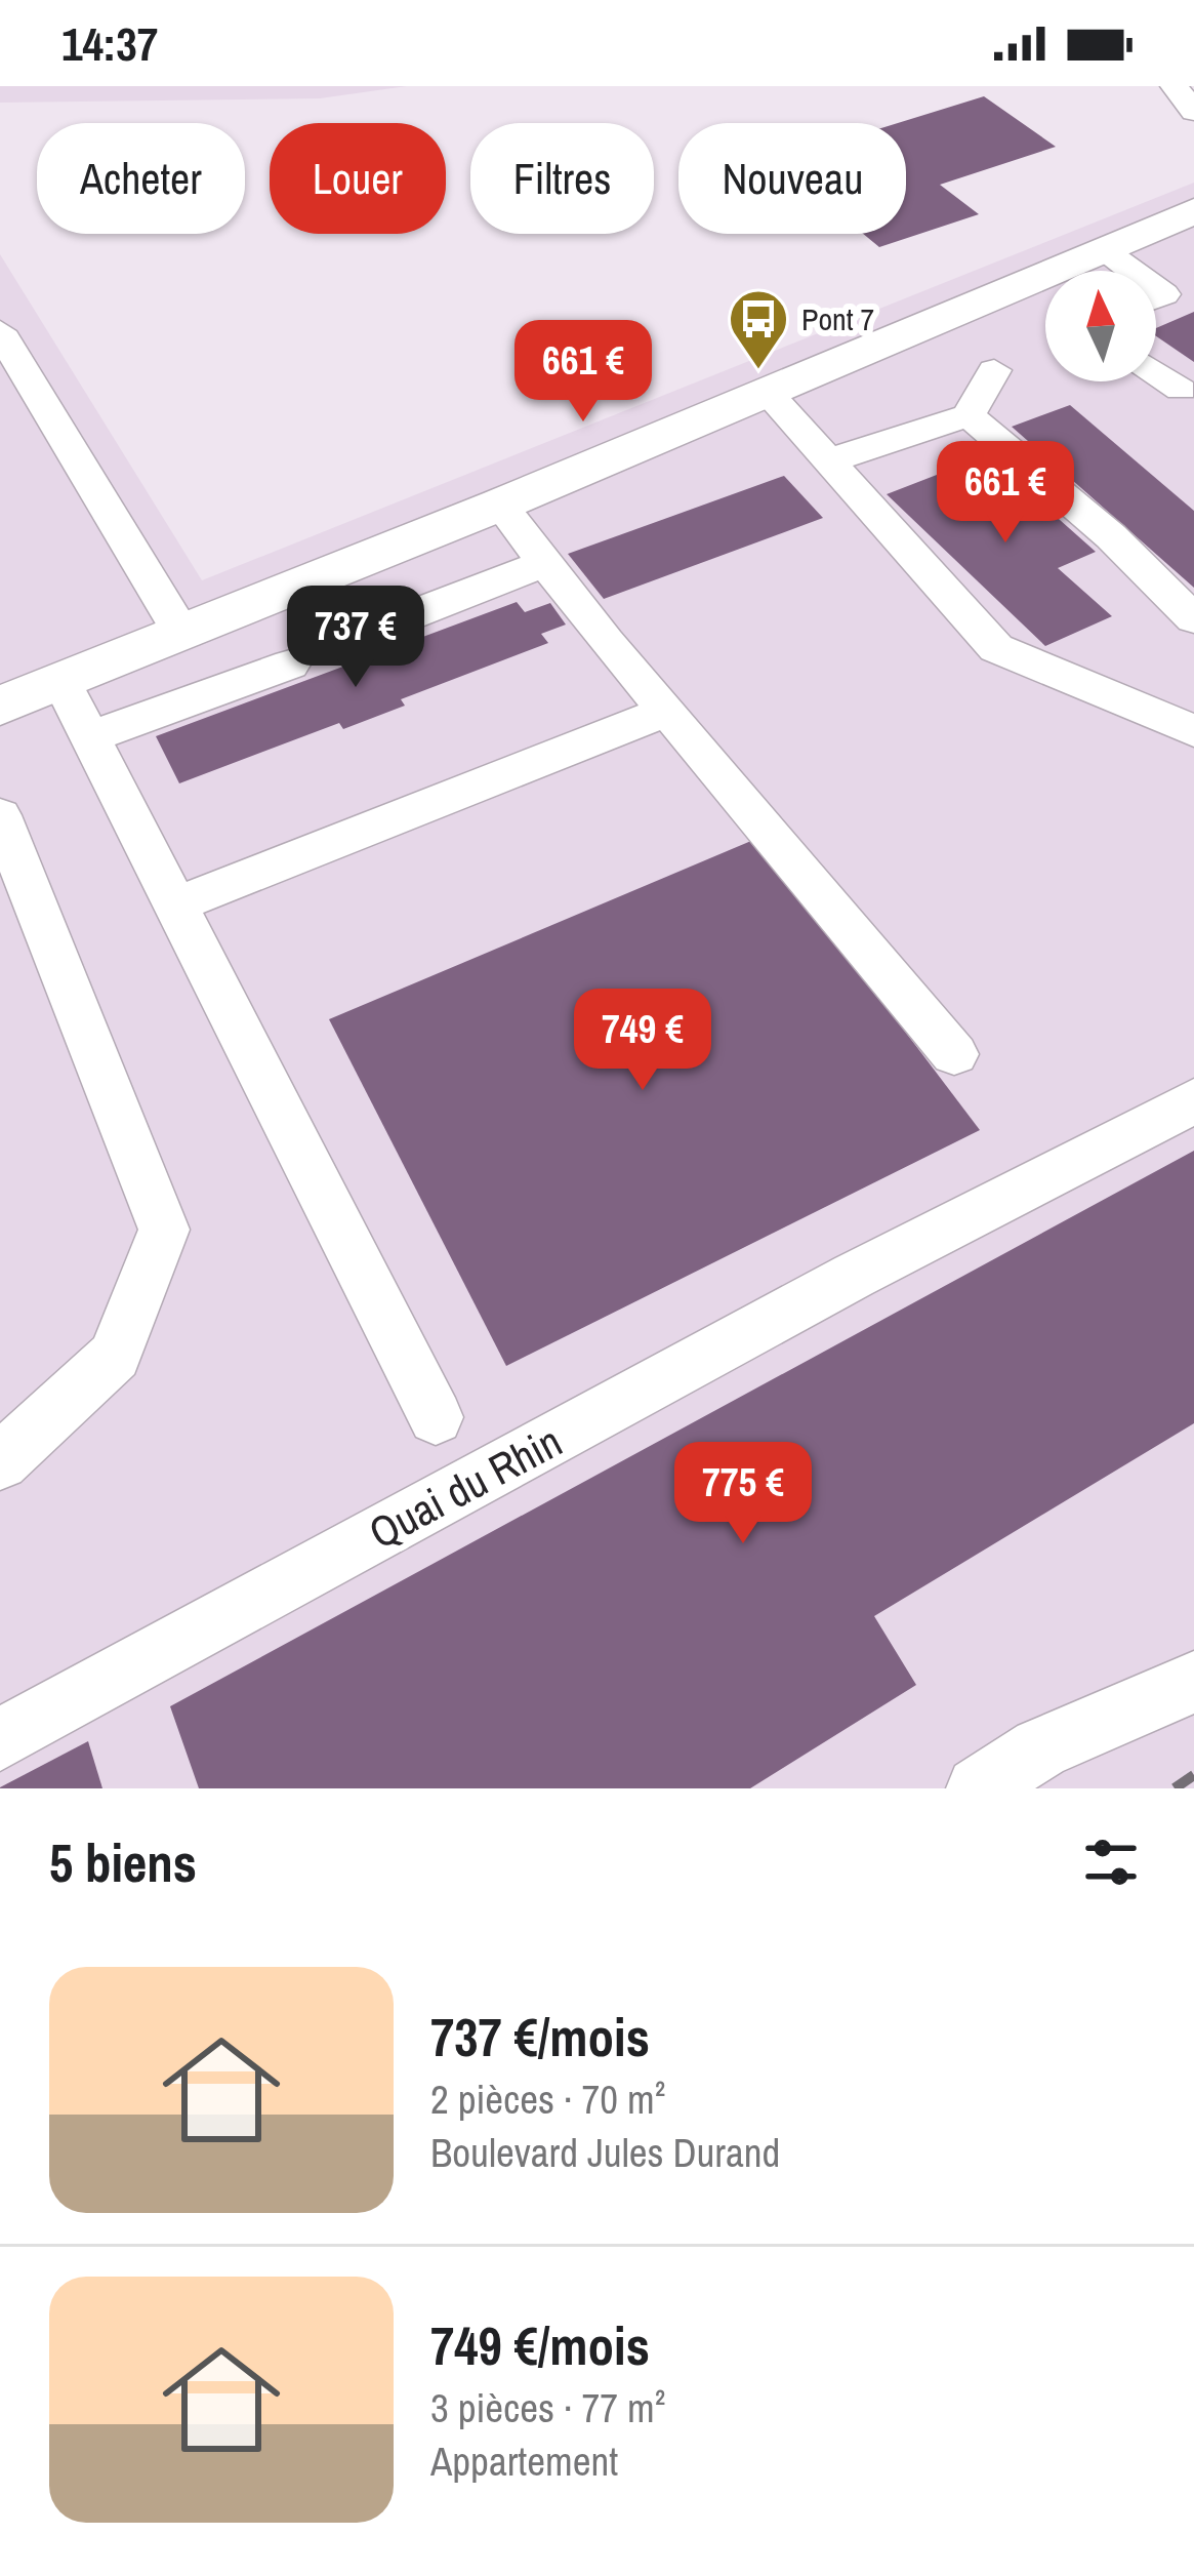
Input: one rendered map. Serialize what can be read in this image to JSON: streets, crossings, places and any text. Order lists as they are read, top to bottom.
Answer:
{
  "streets": {
    "lane": ["Quai du Rhin"]
  },
  "places": {
    "bus stop": ["Pont 7"]
  },
  "north": "top",
  "page": {
    "status": "14:37",
    "chip": [
      "Acheter",
      "Louer",
      "Filtres",
      "Nouveau"
    ],
    "price": [
      "661 €",
      "661 €",
      "737 €",
      "749 €",
      "775 €"
    ],
    "heading": "5 biens",
    "list": [
      {
        "name": "737 €/mois",
        "note": "2 pièces · 70 m² · Boulevard Jules Durand"
      },
      {
        "name": "749 €/mois",
        "note": "3 pièces · 77 m² · Appartement"
      }
    ]
  }
}
